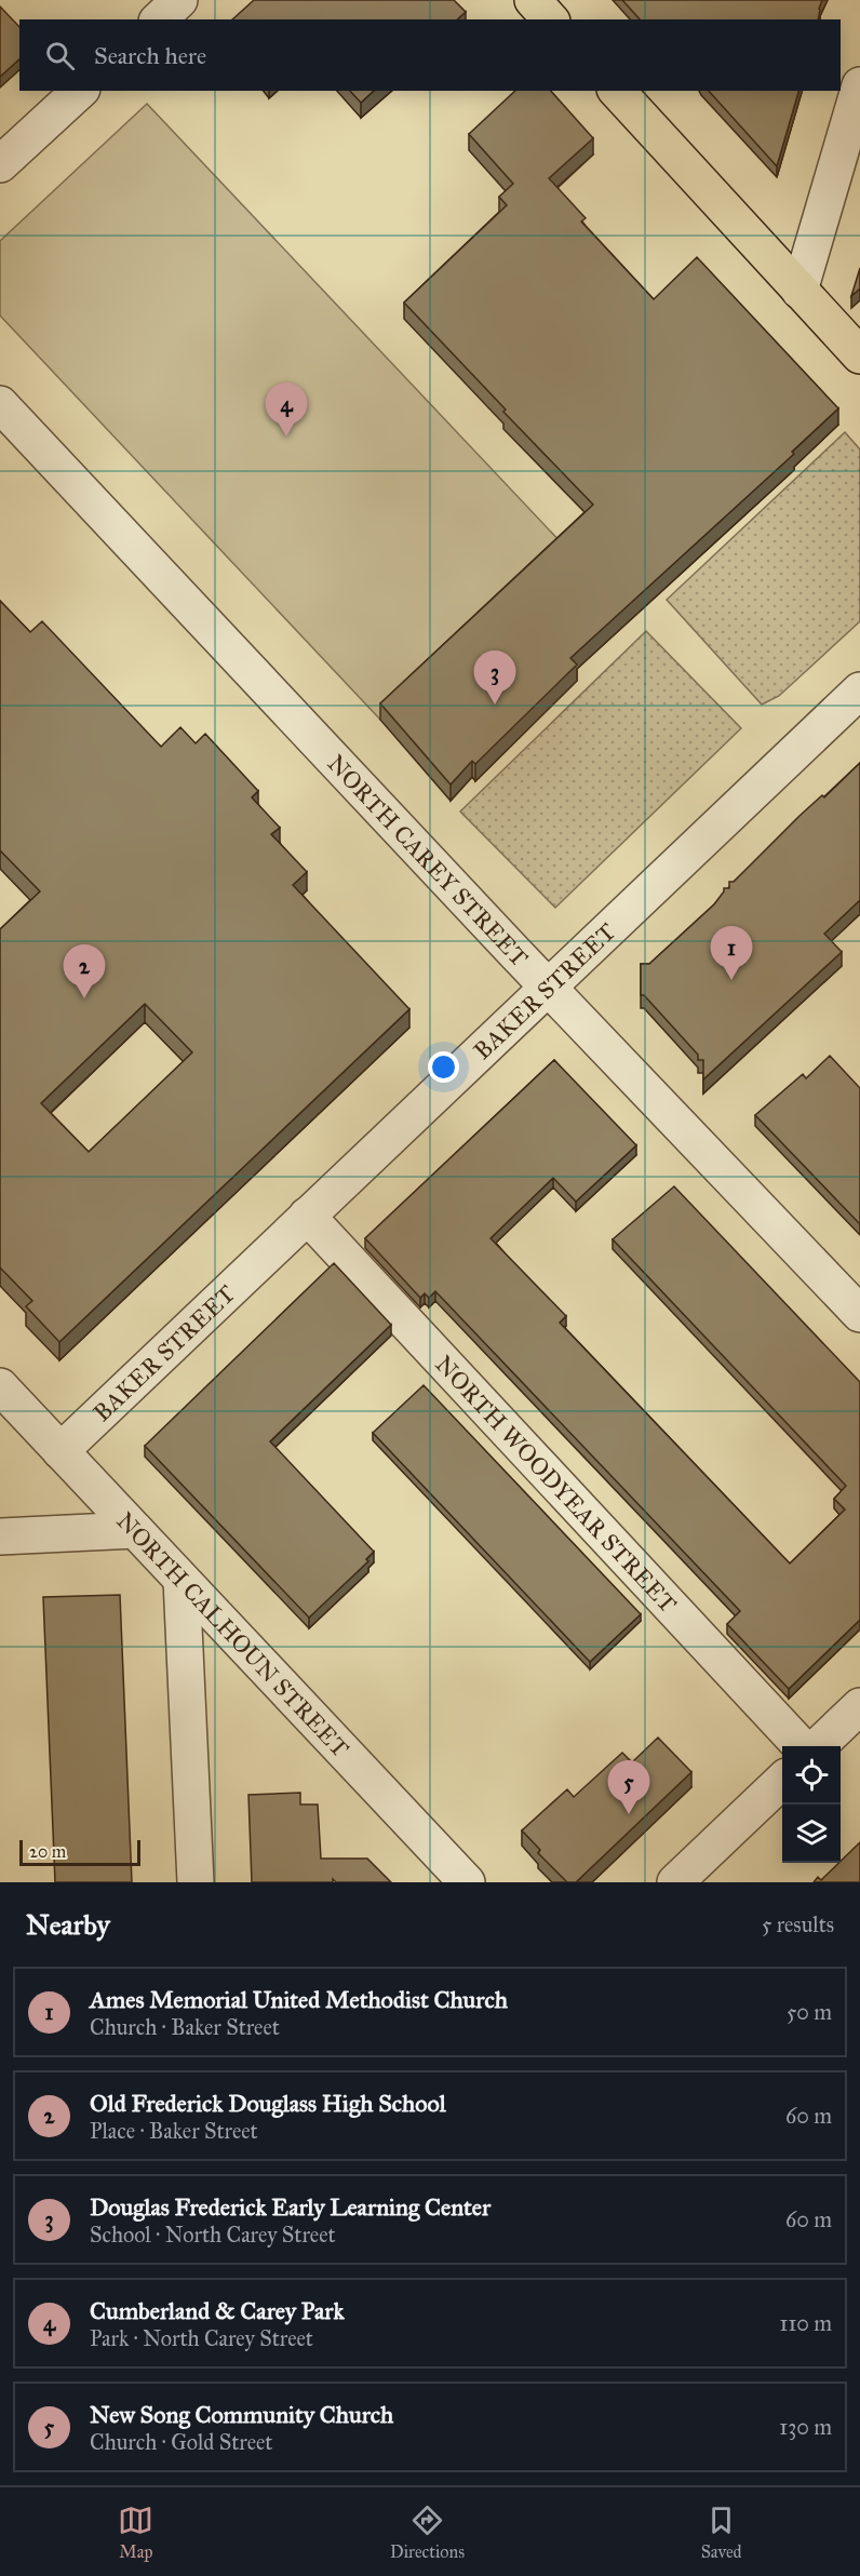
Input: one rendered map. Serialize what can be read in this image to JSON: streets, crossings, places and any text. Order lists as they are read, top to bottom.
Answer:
{
  "streets": {
    "street": [
      "NORTH CAREY STREET",
      "BAKER STREET",
      "NORTH WOODYEAR STREET",
      "NORTH CALHOUN STREET"
    ]
  },
  "crossings": [
    ["NORTH CAREY STREET", "BAKER STREET"],
    ["BAKER STREET", "NORTH WOODYEAR STREET"],
    ["BAKER STREET", "NORTH CALHOUN STREET"]
  ],
  "scale_bar": "20 m",
  "page": {
    "search": "Search here",
    "pins": [
      "4",
      "3",
      "1",
      "2",
      "5"
    ],
    "scale": "20 m",
    "heading": ["Nearby", "5 results"],
    "list": [
      {
        "mark": "1",
        "name": "Ames Memorial United Methodist Church",
        "note": "Church · Baker Street",
        "value": "50 m"
      },
      {
        "mark": "2",
        "name": "Old Frederick Douglass High School",
        "note": "Place · Baker Street",
        "value": "60 m"
      },
      {
        "mark": "3",
        "name": "Douglas Frederick Early Learning Center",
        "note": "School · North Carey Street",
        "value": "60 m"
      },
      {
        "mark": "4",
        "name": "Cumberland & Carey Park",
        "note": "Park · North Carey Street",
        "value": "110 m"
      },
      {
        "mark": "5",
        "name": "New Song Community Church",
        "note": "Church · Gold Street",
        "value": "130 m"
      }
    ],
    "nav": ["Map", "Directions", "Saved"]
  }
}
